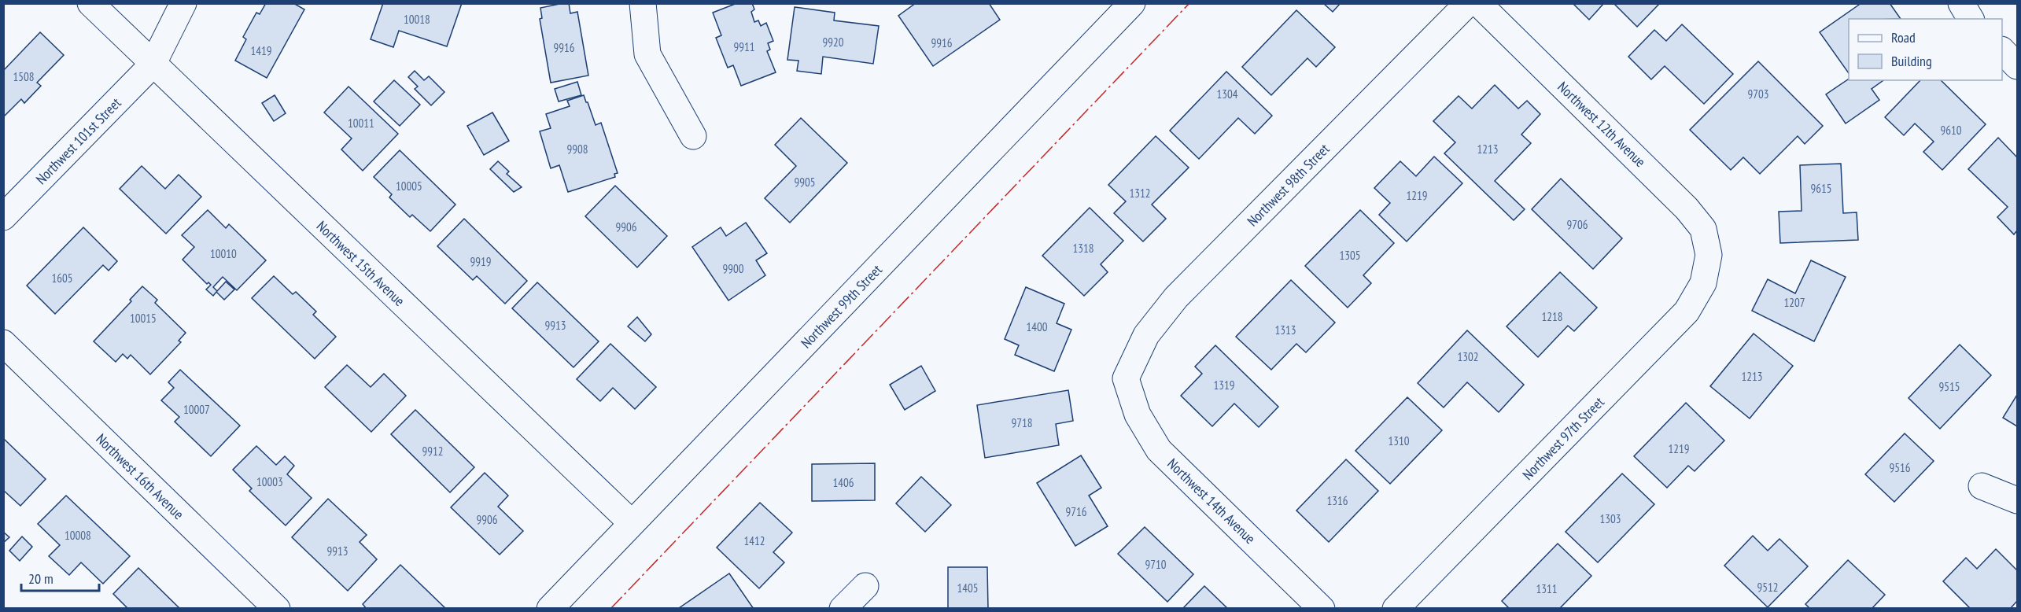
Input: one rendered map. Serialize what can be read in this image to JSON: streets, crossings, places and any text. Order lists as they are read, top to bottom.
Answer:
{
  "streets": {
    "street": [
      "Northwest 12th Avenue",
      "Northwest 101st Street",
      "Northwest 98th Street",
      "Northwest 15th Avenue",
      "Northwest 99th Street",
      "Northwest 97th Street",
      "Northwest 16th Avenue",
      "Northwest 14th Avenue"
    ]
  },
  "crossings": [
    ["Northwest 12th Avenue", "Northwest 97th Street"],
    ["Northwest 101st Street", "Northwest 15th Avenue"],
    ["Northwest 98th Street", "Northwest 14th Avenue"],
    ["Northwest 15th Avenue", "Northwest 99th Street"]
  ],
  "house_numbers": [
    "10018",
    "9920",
    "9916",
    "9911",
    "9916",
    "1419",
    "1508",
    "1304",
    "9703",
    "10011",
    "9610",
    "9908",
    "1213",
    "9905",
    "10005",
    "9615",
    "1312",
    "1219",
    "9706",
    "9906",
    "1318",
    "10010",
    "1305",
    "9919",
    "9900",
    "1605",
    "1207",
    "1218",
    "10015",
    "9913",
    "1400",
    "1313",
    "1302",
    "1213",
    "1319",
    "9515",
    "10007",
    "9718",
    "1310",
    "1219",
    "9912",
    "9516",
    "10003",
    "1406",
    "1316",
    "9716",
    "1303",
    "9906",
    "10008",
    "1412",
    "9913",
    "9710",
    "9512",
    "1405",
    "1311"
  ],
  "legend": ["Road", "Building"],
  "scale_bar": "20 m"
}
